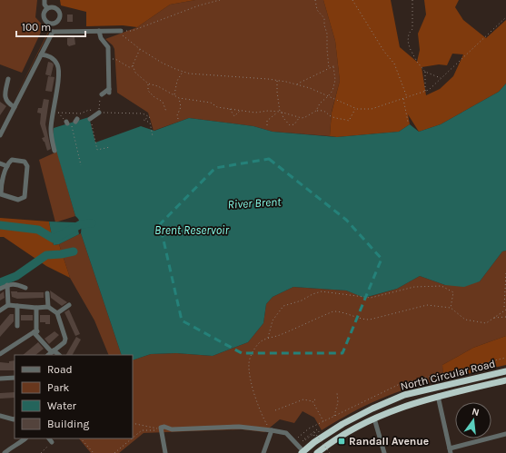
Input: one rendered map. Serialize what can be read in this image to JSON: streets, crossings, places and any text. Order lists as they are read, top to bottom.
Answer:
{
  "streets": {
    "highway": ["North Circular Road"]
  },
  "water": ["River Brent", "Brent Reservoir"],
  "places": {
    "transit": ["Randall Avenue"]
  },
  "legend": [
    "Road",
    "Park",
    "Water",
    "Building"
  ],
  "scale_bar": "100 m",
  "north": "top"
}
